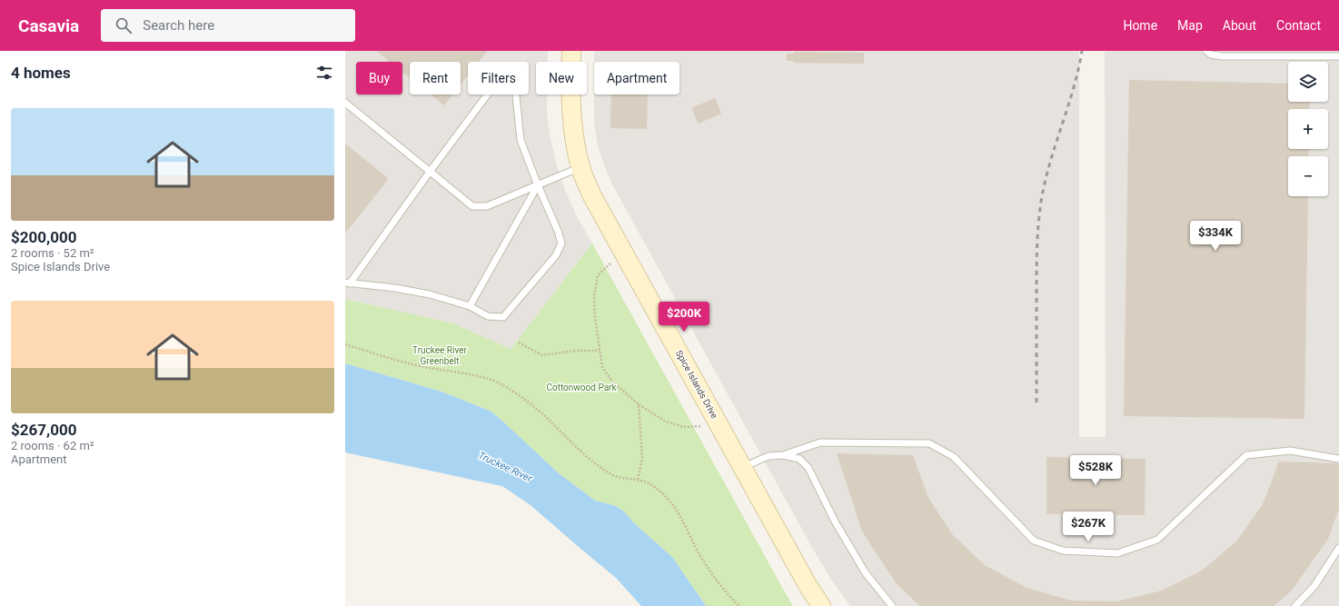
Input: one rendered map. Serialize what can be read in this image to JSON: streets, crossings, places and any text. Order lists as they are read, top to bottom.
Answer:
{
  "streets": {
    "street": ["Spice Islands Drive"]
  },
  "water": ["Truckee River"],
  "parks": ["Truckee River Greenbelt", "Cottonwood Park"],
  "page": {
    "header": "Casavia",
    "search": "Search here",
    "nav": [
      "Home",
      "Map",
      "About",
      "Contact"
    ],
    "heading": "4 homes",
    "map_buttons": ["+", "−"],
    "chip": [
      "Buy",
      "Rent",
      "Filters",
      "New",
      "Apartment"
    ],
    "list": [
      {
        "name": "$200,000",
        "note": "2 rooms · 52 m² · Spice Islands Drive"
      },
      {
        "name": "$267,000",
        "note": "2 rooms · 62 m² · Apartment"
      }
    ],
    "price": [
      "$334K",
      "$200K",
      "$528K",
      "$267K"
    ]
  }
}
